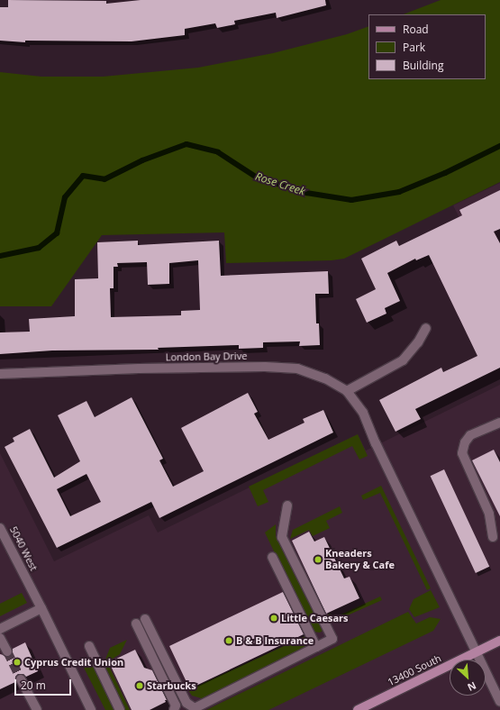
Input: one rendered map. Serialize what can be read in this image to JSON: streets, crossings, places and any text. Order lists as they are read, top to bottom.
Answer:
{
  "streets": {
    "main road": ["13400 South"],
    "street": ["London Bay Drive", "5040 West"]
  },
  "crossings": [
    ["London Bay Drive", "13400 South"]
  ],
  "water": ["Rose Creek"],
  "places": [
    "Kneaders Bakery & Cafe",
    "Little Caesars",
    "B & B Insurance",
    "Cyprus Credit Union",
    "Starbucks"
  ],
  "legend": ["Road", "Park", "Building"],
  "scale_bar": "20 m",
  "north": "bottom right"
}
